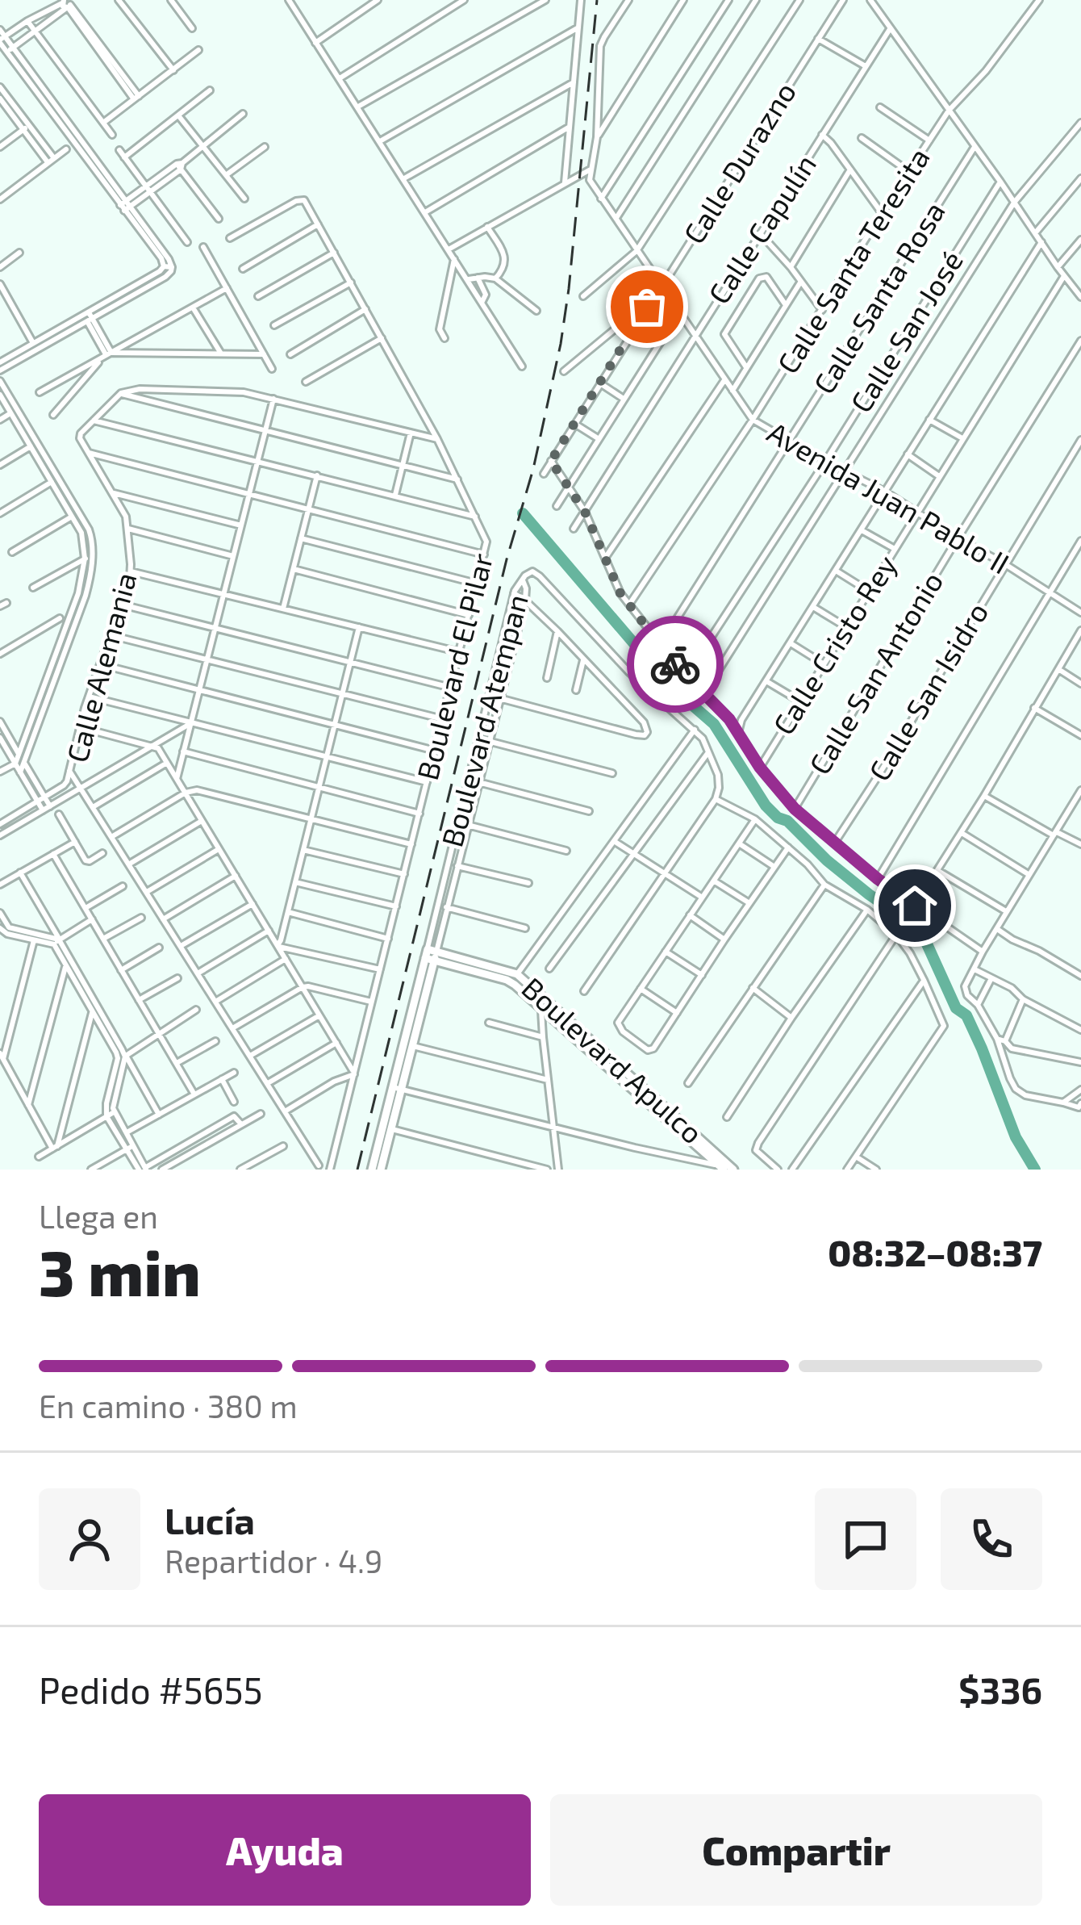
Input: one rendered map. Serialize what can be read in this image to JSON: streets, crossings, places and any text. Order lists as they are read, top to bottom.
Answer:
{
  "streets": {
    "street": [
      "Calle Durazno",
      "Calle Capulín",
      "Calle Santa Teresita",
      "Calle Santa Rosa",
      "Calle San José",
      "Avenida Juan Pablo II",
      "Calle Cristo Rey",
      "Boulevard El Pilar",
      "Calle Alemania",
      "Calle San Antonio",
      "Calle San Isidro",
      "Boulevard Atempan",
      "Boulevard Apulco"
    ]
  },
  "crossings": [
    ["Calle Durazno", "Avenida Juan Pablo II"],
    ["Calle Capulín", "Avenida Juan Pablo II"],
    ["Calle Santa Teresita", "Avenida Juan Pablo II"],
    ["Calle Santa Rosa", "Avenida Juan Pablo II"],
    ["Calle San José", "Avenida Juan Pablo II"],
    ["Avenida Juan Pablo II", "Calle Cristo Rey"],
    ["Avenida Juan Pablo II", "Calle San Antonio"],
    ["Avenida Juan Pablo II", "Calle San Isidro"],
    ["Boulevard Atempan", "Boulevard Apulco"]
  ],
  "page": {
    "heading": ["3 min", "Llega en", "08:32–08:37"],
    "panel": [
      "Lucía",
      "Repartidor · 4.9",
      "Pedido #5655",
      "$336"
    ],
    "bar": "En camino · 380 m",
    "buttons": ["Ayuda", "Compartir"]
  }
}
